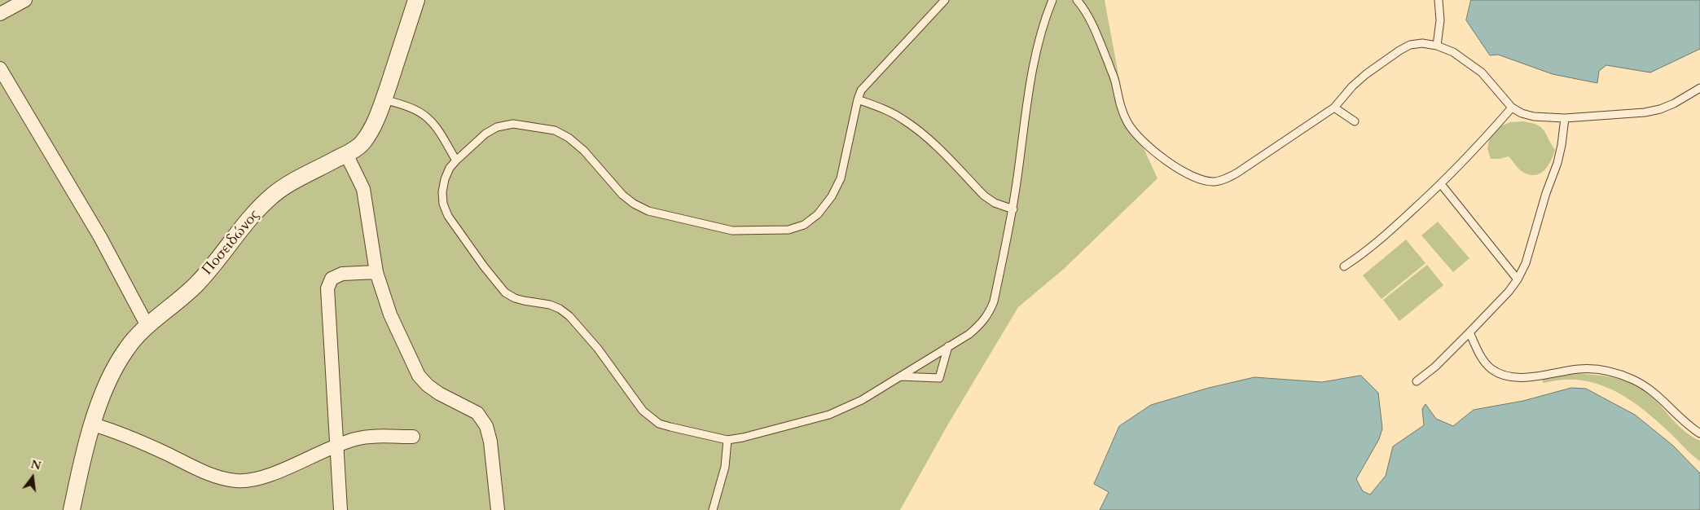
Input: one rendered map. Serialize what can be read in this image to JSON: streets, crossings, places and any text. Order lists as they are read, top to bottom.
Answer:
{
  "streets": {
    "street": ["Ποσειδώνος"]
  },
  "north": "top"
}
